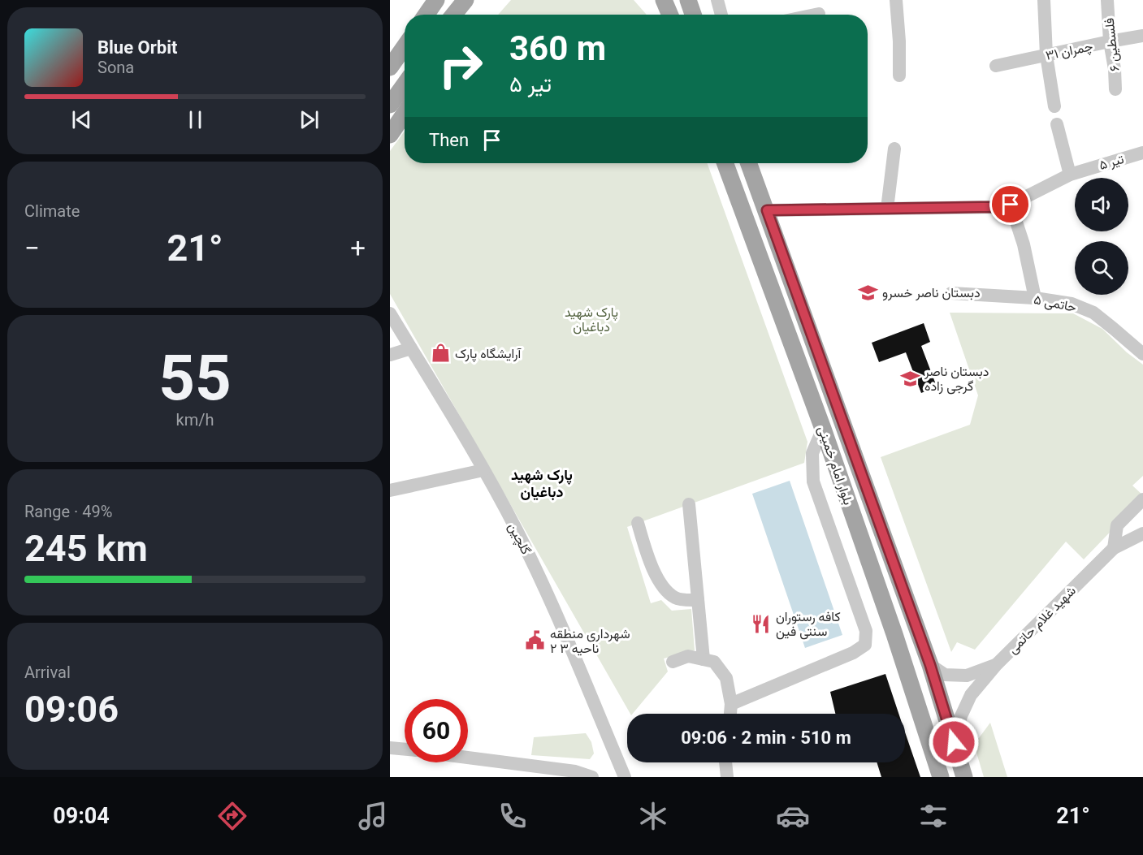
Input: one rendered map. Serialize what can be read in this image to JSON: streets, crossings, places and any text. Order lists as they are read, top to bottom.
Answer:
{
  "streets": {
    "main road": ["بلوار امام خمینی"],
    "street": [
      "فلسطین ۶",
      "چمران ۳۱",
      "تیر ۵",
      "حاتمی ۵",
      "گلچین",
      "شهید غلام حاتمی"
    ]
  },
  "crossings": [
    ["فلسطین ۶", "چمران ۳۱"],
    ["تیر ۵", "بلوار امام خمینی"],
    ["بلوار امام خمینی", "شهید غلام حاتمی"]
  ],
  "districts": ["پارک شهید دباغیان"],
  "parks": ["پارک شهید دباغیان"],
  "places": {
    "school or university": ["دبستان ناصر خسرو", "دبستان ناصر گرجی زاده"],
    "shop": ["آرایشگاه پارک"],
    "restaurant": ["کافه رستوران سنتی فین"],
    "public building": ["شهرداری منطقه ۲ ناحیه ۳"]
  },
  "page": {
    "turn": ["360 m", "تیر ۵"],
    "song": ["Blue Orbit", "Sona"],
    "then": "Then",
    "tile": [
      "Climate",
      ["55", "km/h"],
      ["Range · 49%", "245 km"],
      ["Arrival", "09:06"]
    ],
    "heat": ["−", "21°", "+"],
    "limit": "60",
    "trip": "09:06 · 2 min · 510 m",
    "tabs": ["09:04", "21°"]
  }
}
